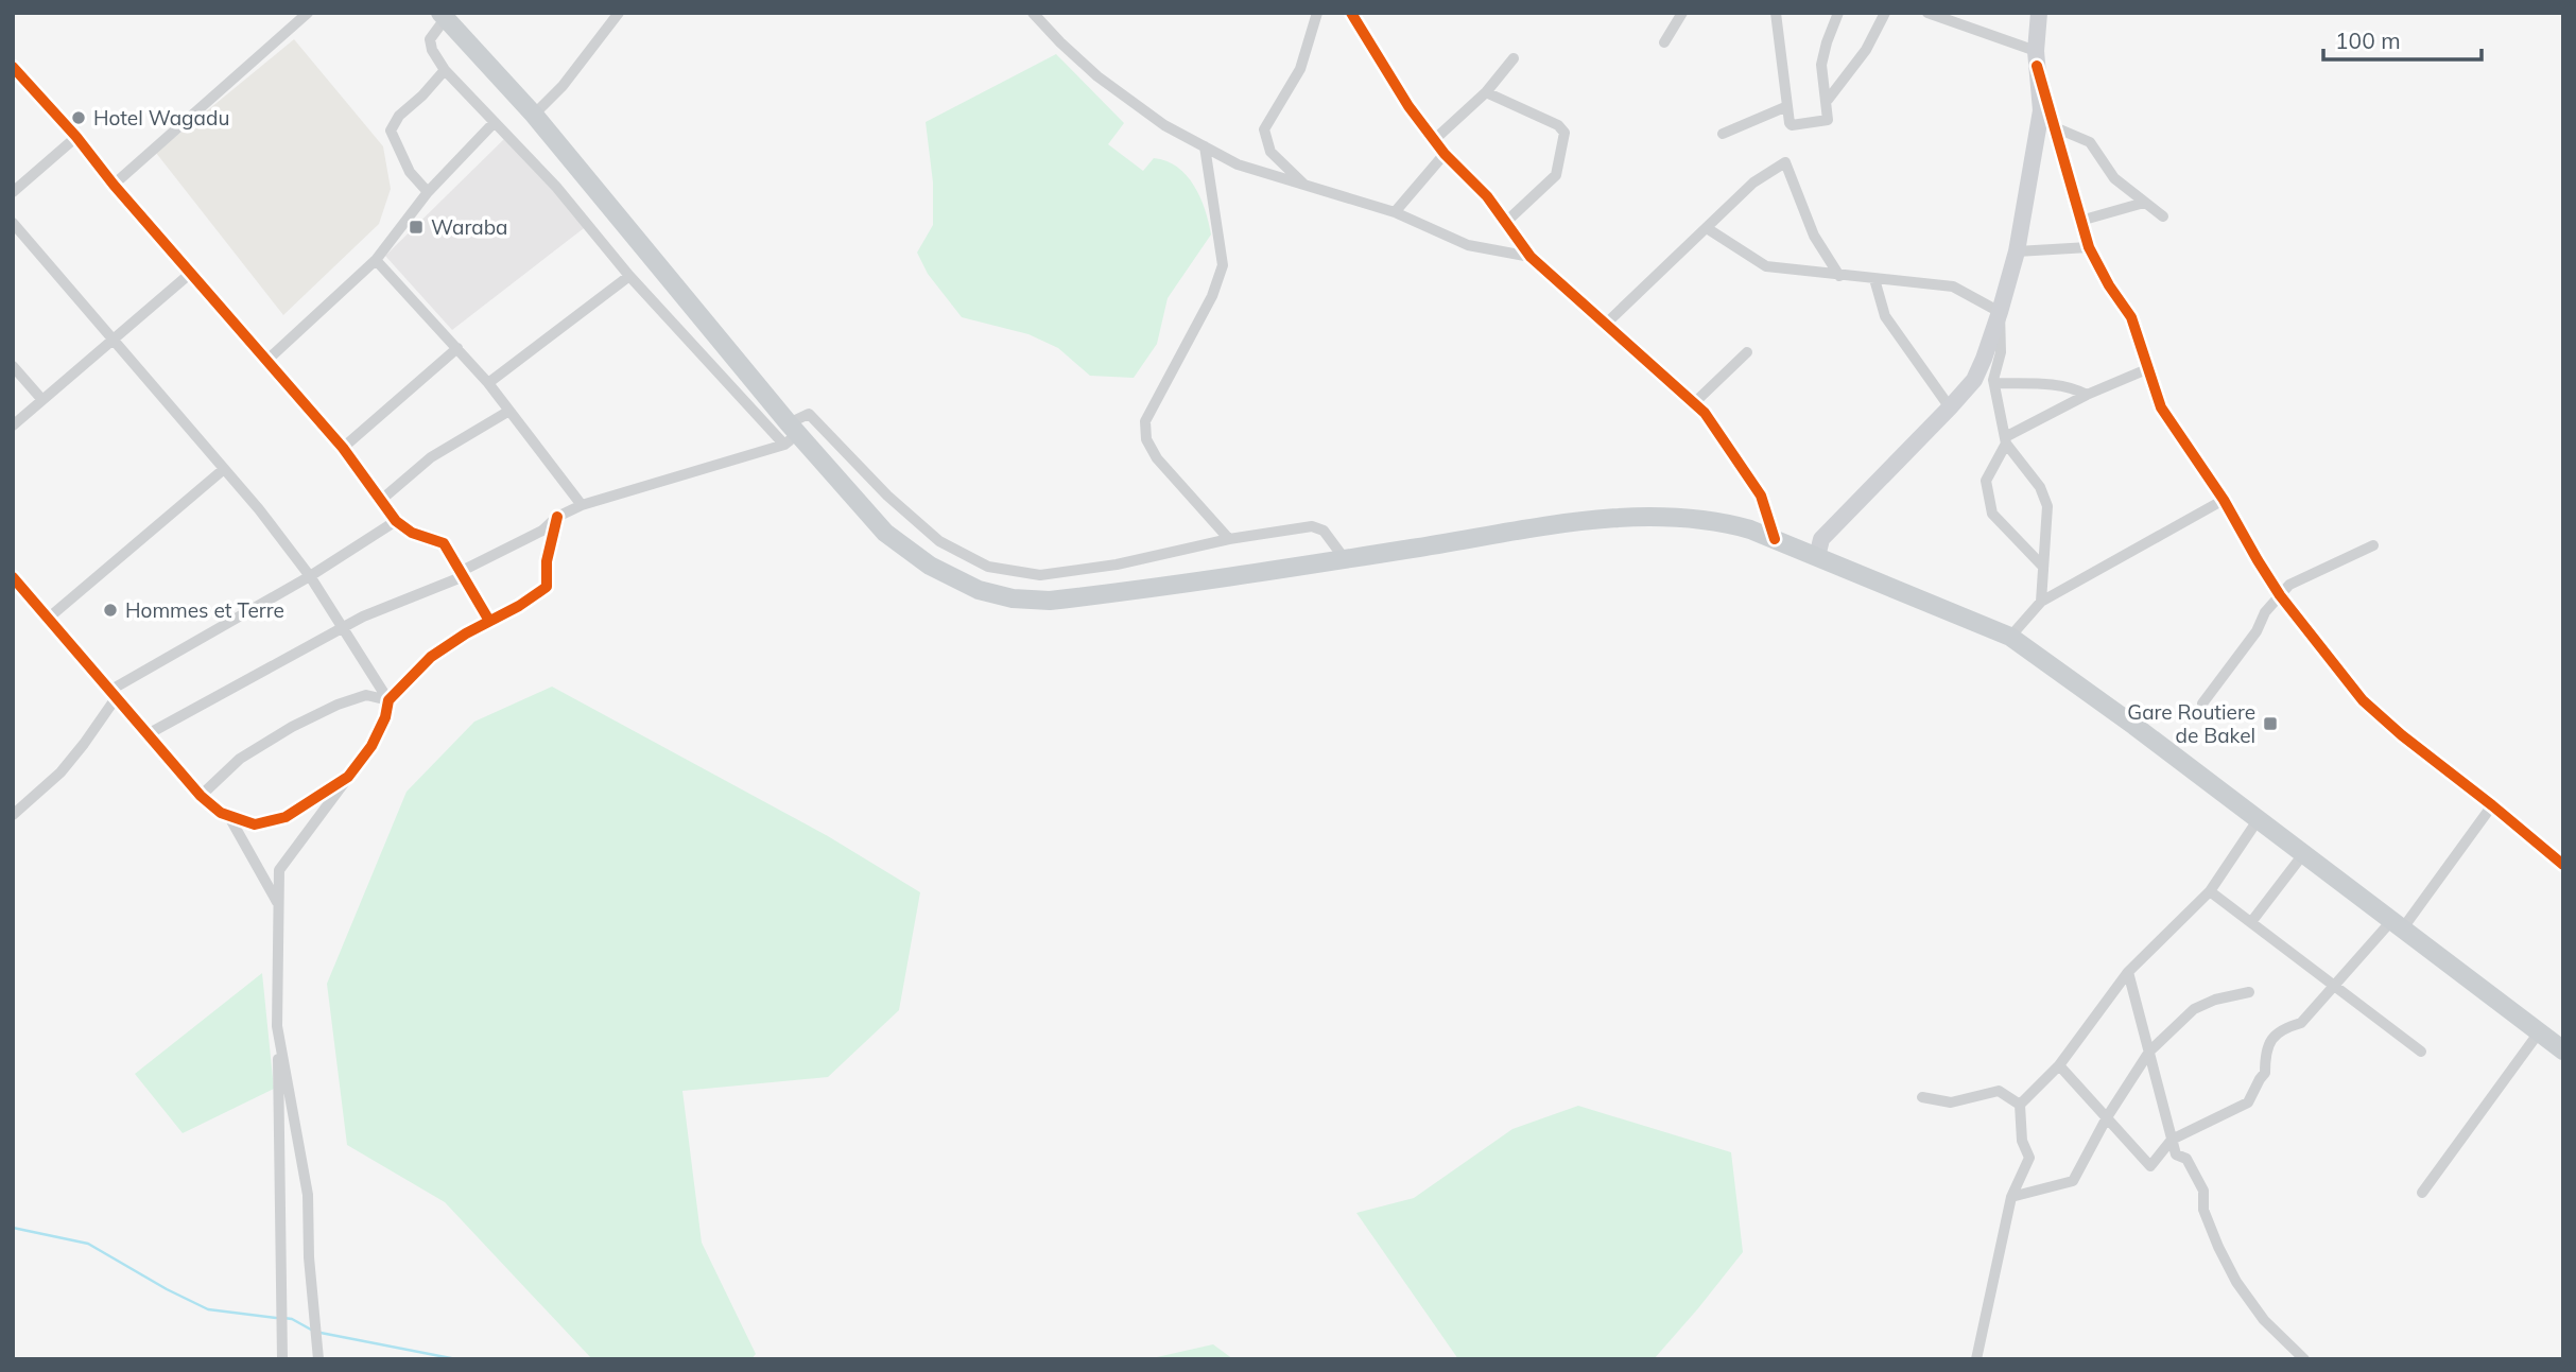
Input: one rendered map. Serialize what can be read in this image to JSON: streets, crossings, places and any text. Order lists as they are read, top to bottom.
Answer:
{
  "places": {
    "other": ["Hotel Wagadu", "Hommes et Terre"],
    "transit": ["Waraba", "Gare Routiere de Bakel"]
  },
  "scale_bar": "100 m"
}
